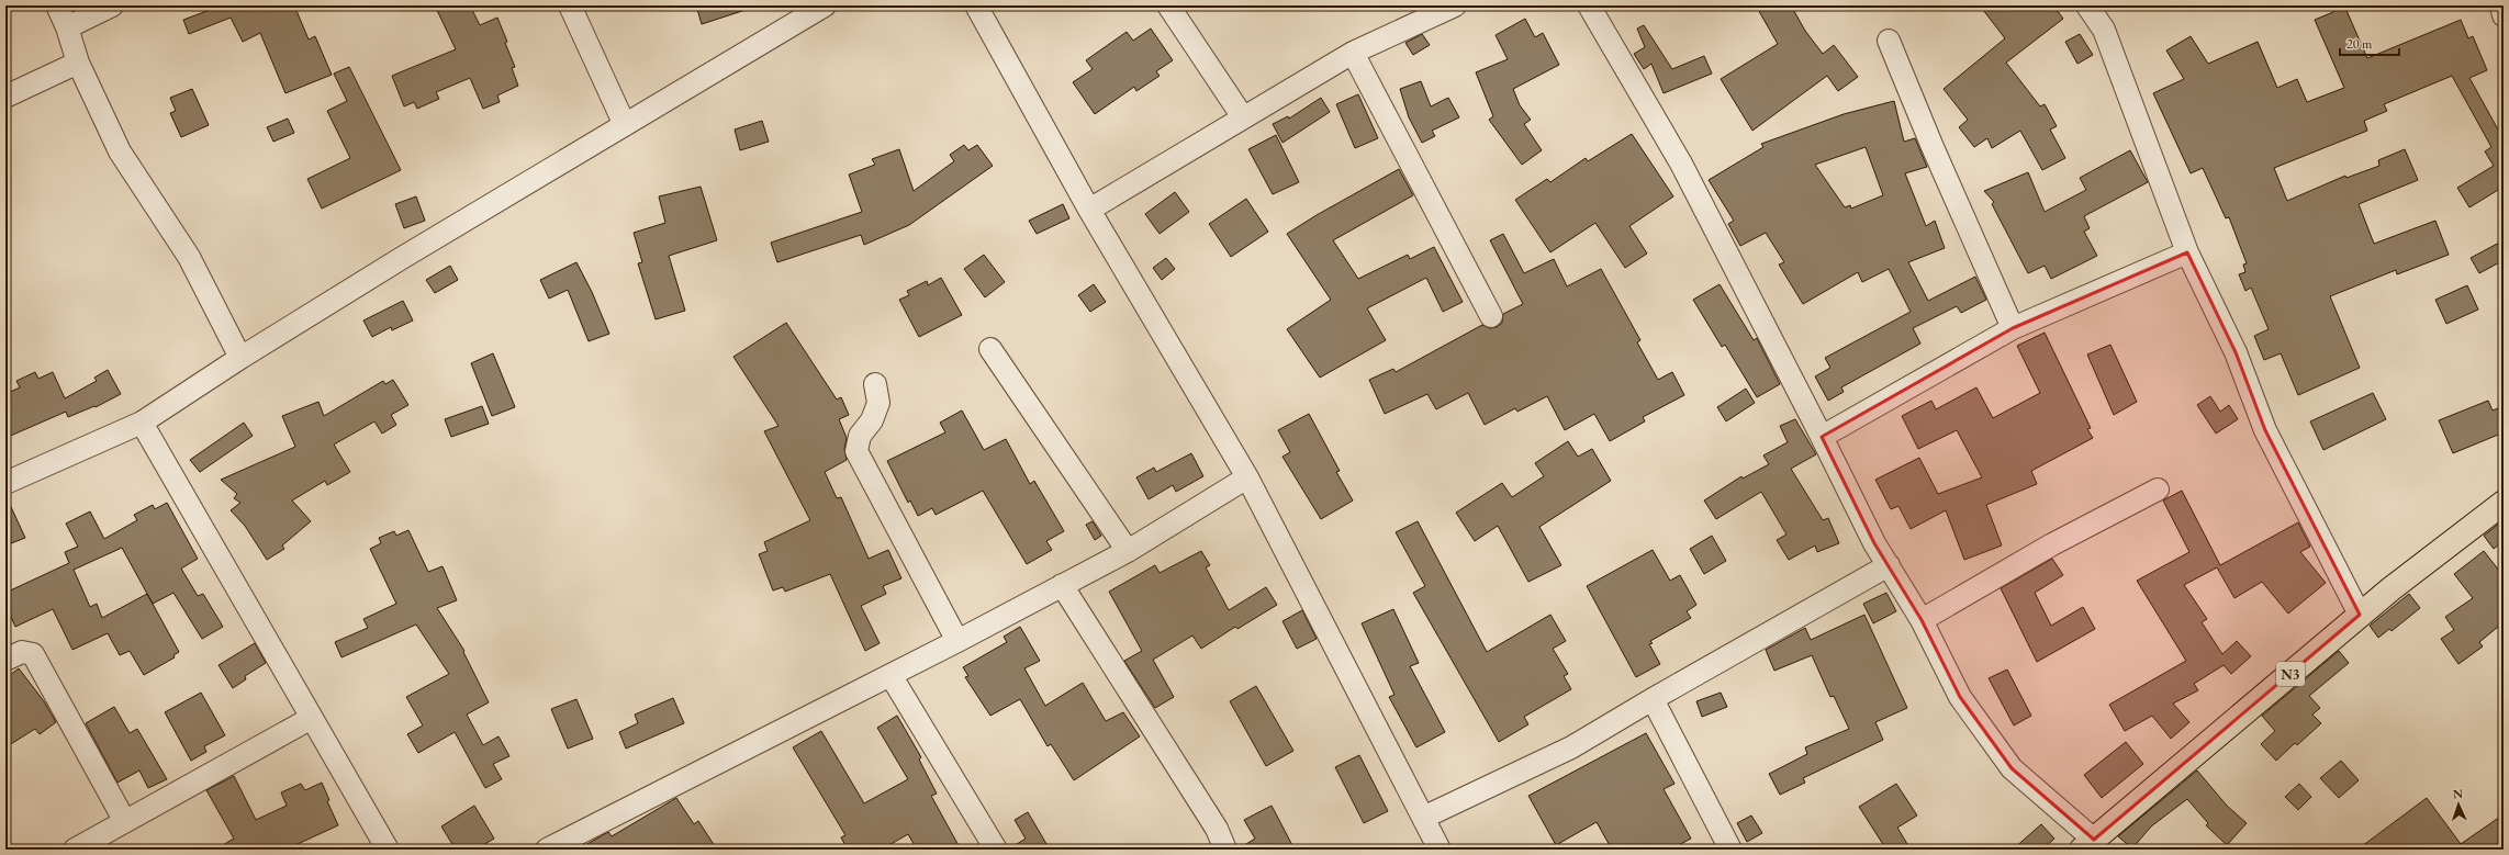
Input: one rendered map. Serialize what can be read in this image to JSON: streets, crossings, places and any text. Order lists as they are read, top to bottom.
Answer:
{
  "streets": {
    "main road": ["N3"]
  },
  "scale_bar": "20 m",
  "north": "top"
}
